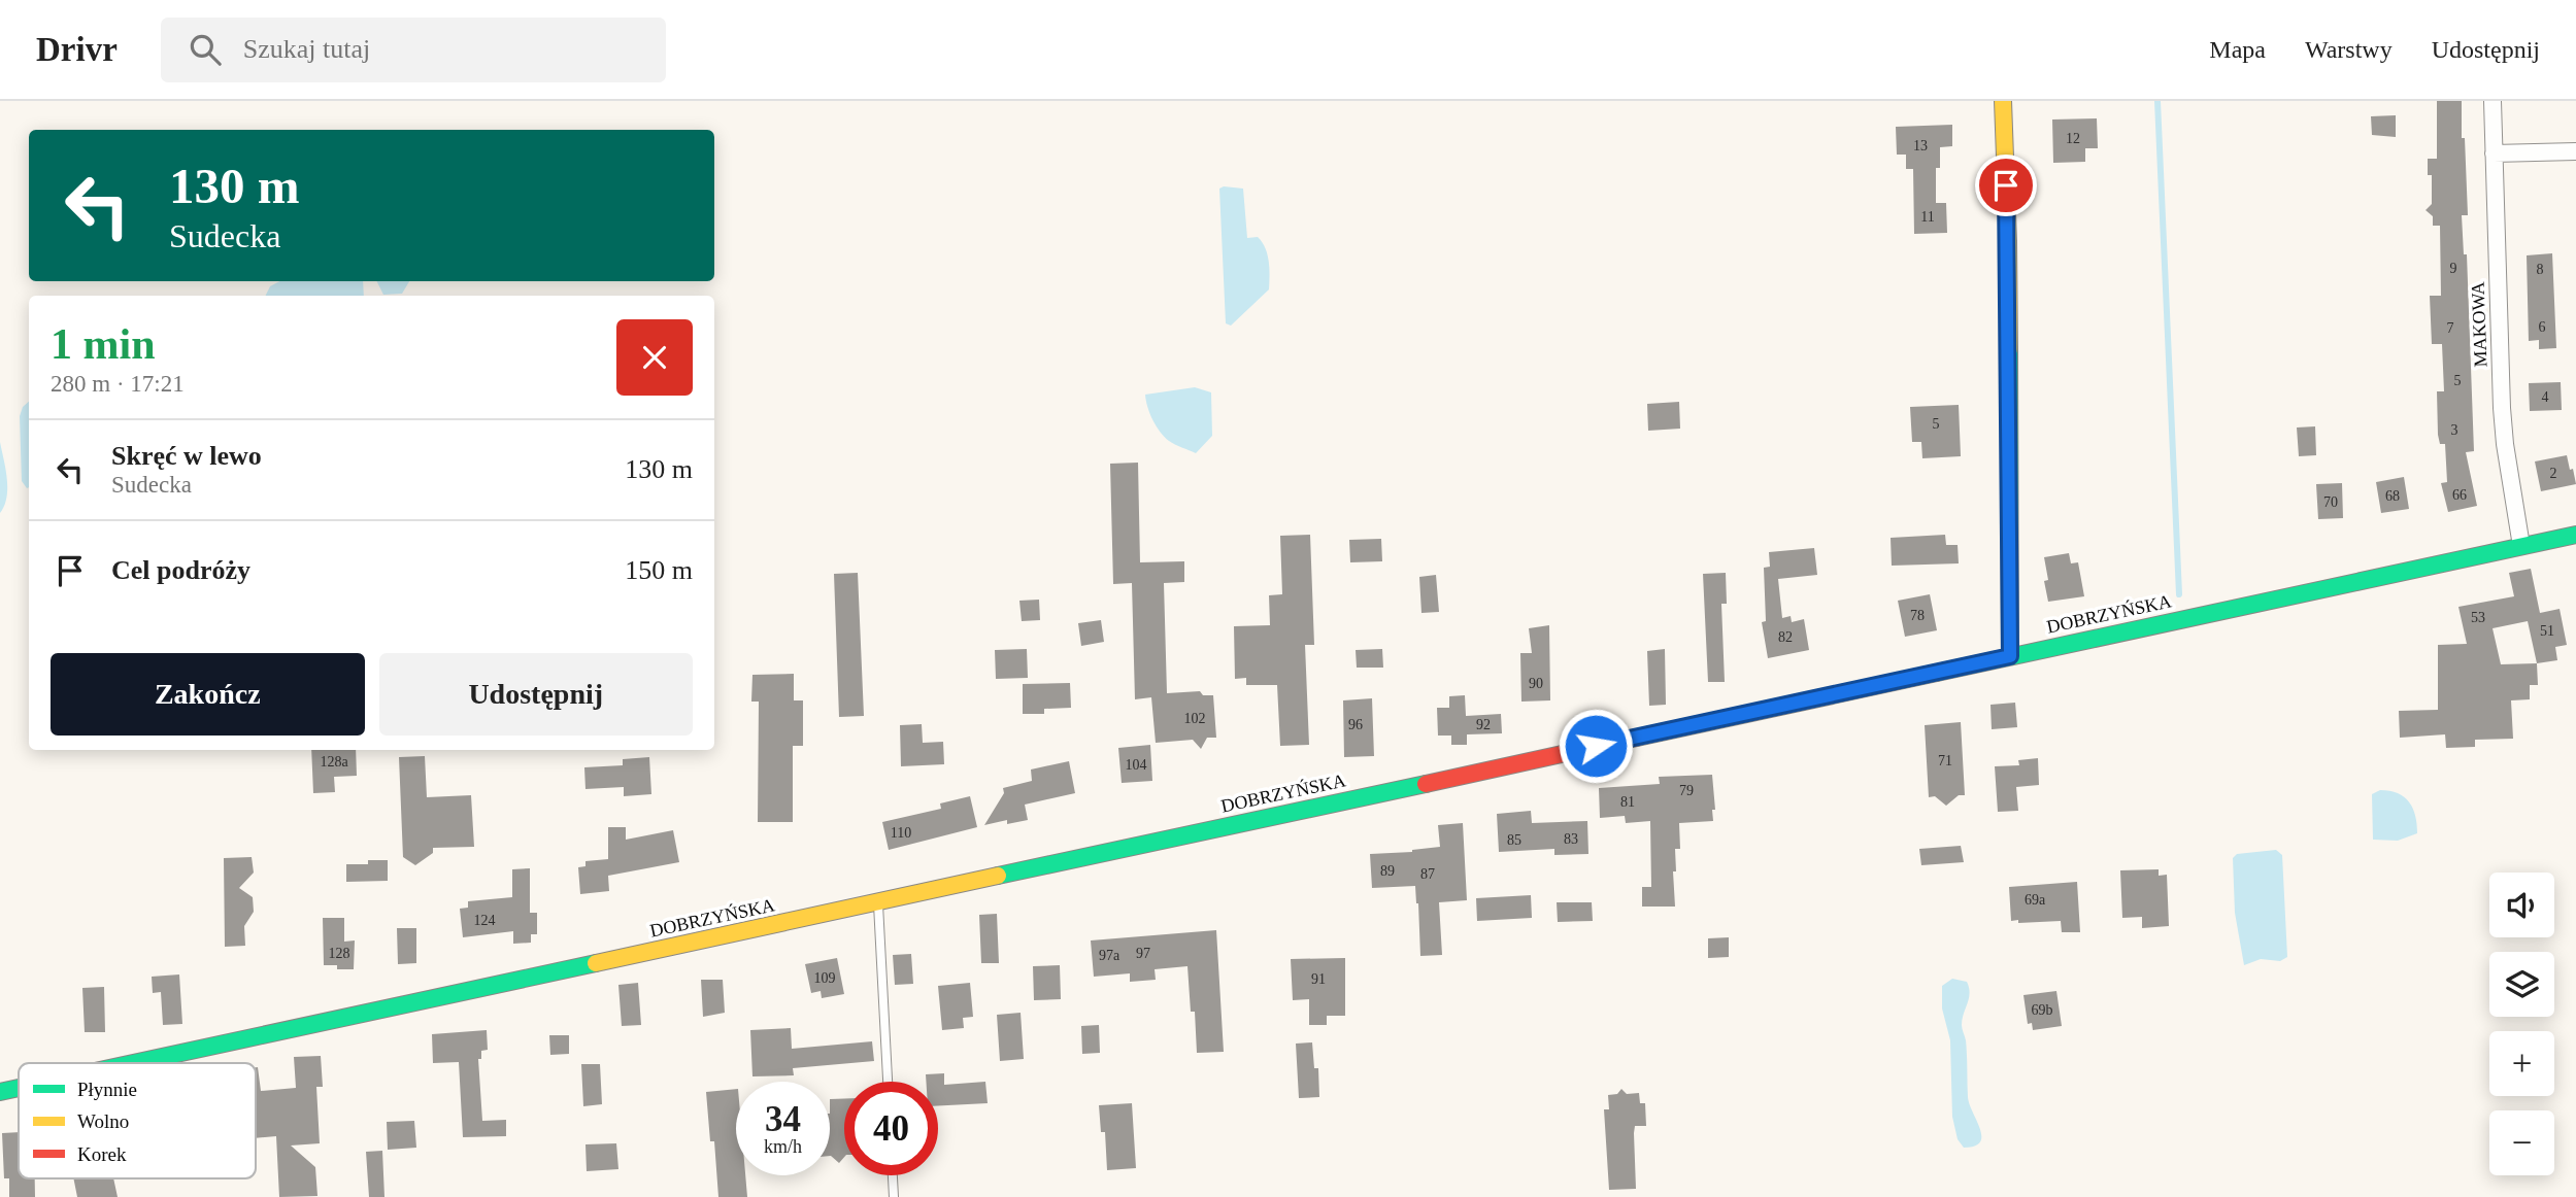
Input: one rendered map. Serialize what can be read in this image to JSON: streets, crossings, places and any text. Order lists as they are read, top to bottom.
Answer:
{
  "streets": {
    "street": ["MAKOWA", "DOBRZYŃSKA"]
  },
  "crossings": [
    ["MAKOWA", "DOBRZYŃSKA"]
  ],
  "house_numbers": [
    "12",
    "13",
    "11",
    "9",
    "8",
    "6",
    "7",
    "5",
    "4",
    "5",
    "3",
    "2",
    "66",
    "68",
    "70",
    "78",
    "53",
    "51",
    "82",
    "90",
    "102",
    "96",
    "92",
    "71",
    "128a",
    "104",
    "79",
    "81",
    "110",
    "83",
    "85",
    "89",
    "87",
    "69a",
    "124",
    "128",
    "97",
    "97a",
    "109",
    "91",
    "69b"
  ],
  "legend": ["Płynnie", "Wolno", "Korek"],
  "page": {
    "header": "Drivr",
    "search": "Szukaj tutaj",
    "nav": ["Mapa", "Warstwy", "Udostępnij"],
    "turn": ["130 m", "Sudecka"],
    "heading": ["1 min", "280 m · 17:21"],
    "list": [
      {
        "name": "Skręć w lewo",
        "note": "Sudecka",
        "value": "130 m"
      },
      {
        "name": "Cel podróży",
        "value": "150 m"
      }
    ],
    "buttons": ["Zakończ", "Udostępnij"],
    "map_buttons": ["+", "−"],
    "speed": "34 km/h",
    "limit": "40"
  }
}
